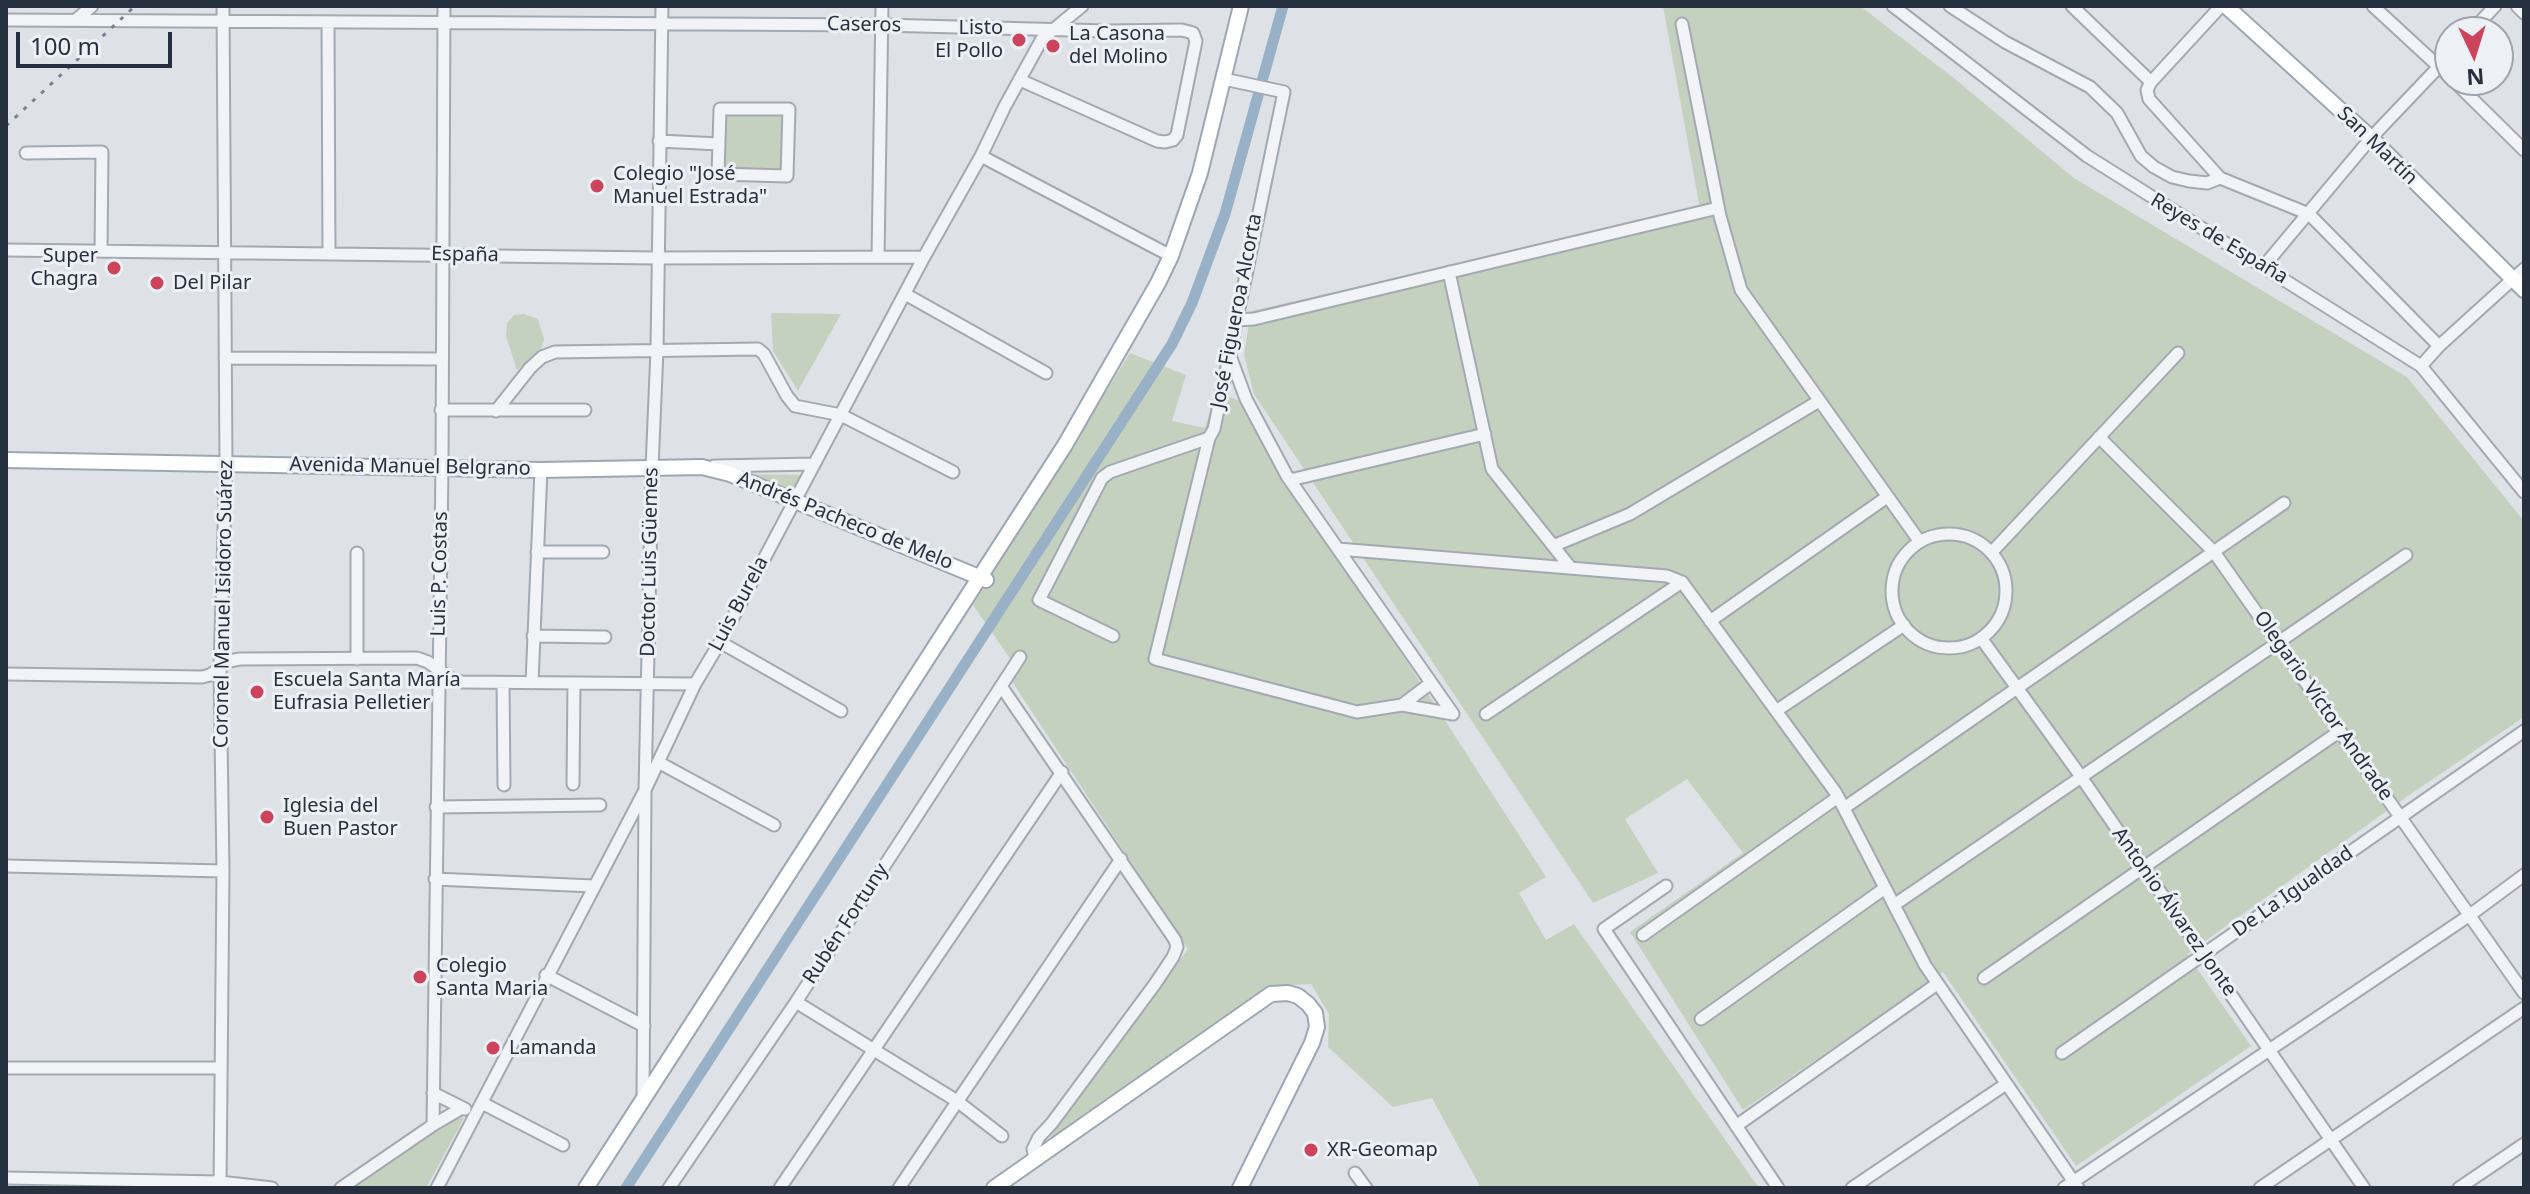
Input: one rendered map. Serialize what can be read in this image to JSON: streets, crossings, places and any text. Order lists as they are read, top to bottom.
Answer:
{
  "streets": {
    "main road": ["San Martín", "Avenida Manuel Belgrano", "Andrés Pacheco de Melo"],
    "street": [
      "Caseros",
      "Reyes de España",
      "España",
      "José Figueroa Alcorta",
      "Doctor Luis Güemes",
      "Luis P. Costas",
      "Coronel Manuel Isidoro Suárez",
      "Luis Burela",
      "Olegario Víctor Andrade",
      "De La Igualdad",
      "Antonio Álvarez Jonte",
      "Rubén Fortuny"
    ]
  },
  "crossings": [
    ["Caseros", "Doctor Luis Güemes"],
    ["Caseros", "Luis P. Costas"],
    ["Caseros", "Coronel Manuel Isidoro Suárez"],
    ["Caseros", "Luis Burela"],
    ["España", "Doctor Luis Güemes"],
    ["España", "Luis P. Costas"],
    ["España", "Coronel Manuel Isidoro Suárez"],
    ["España", "Luis Burela"],
    ["Avenida Manuel Belgrano", "Andrés Pacheco de Melo"],
    ["Avenida Manuel Belgrano", "Doctor Luis Güemes"],
    ["Avenida Manuel Belgrano", "Luis P. Costas"],
    ["Avenida Manuel Belgrano", "Coronel Manuel Isidoro Suárez"],
    ["Avenida Manuel Belgrano", "Luis Burela"],
    ["Andrés Pacheco de Melo", "Luis Burela"],
    ["Doctor Luis Güemes", "Luis Burela"],
    ["Olegario Víctor Andrade", "De La Igualdad"],
    ["De La Igualdad", "Antonio Álvarez Jonte"]
  ],
  "places": [
    "Listo El Pollo",
    "La Casona del Molino",
    "Colegio \"José Manuel Estrada\"",
    "Super Chagra",
    "Del Pilar",
    "Escuela Santa María Eufrasia Pelletier",
    "Iglesia del Buen Pastor",
    "Colegio Santa Maria",
    "Lamanda",
    "XR-Geomap"
  ],
  "scale_bar": "100 m",
  "north": "bottom"
}
